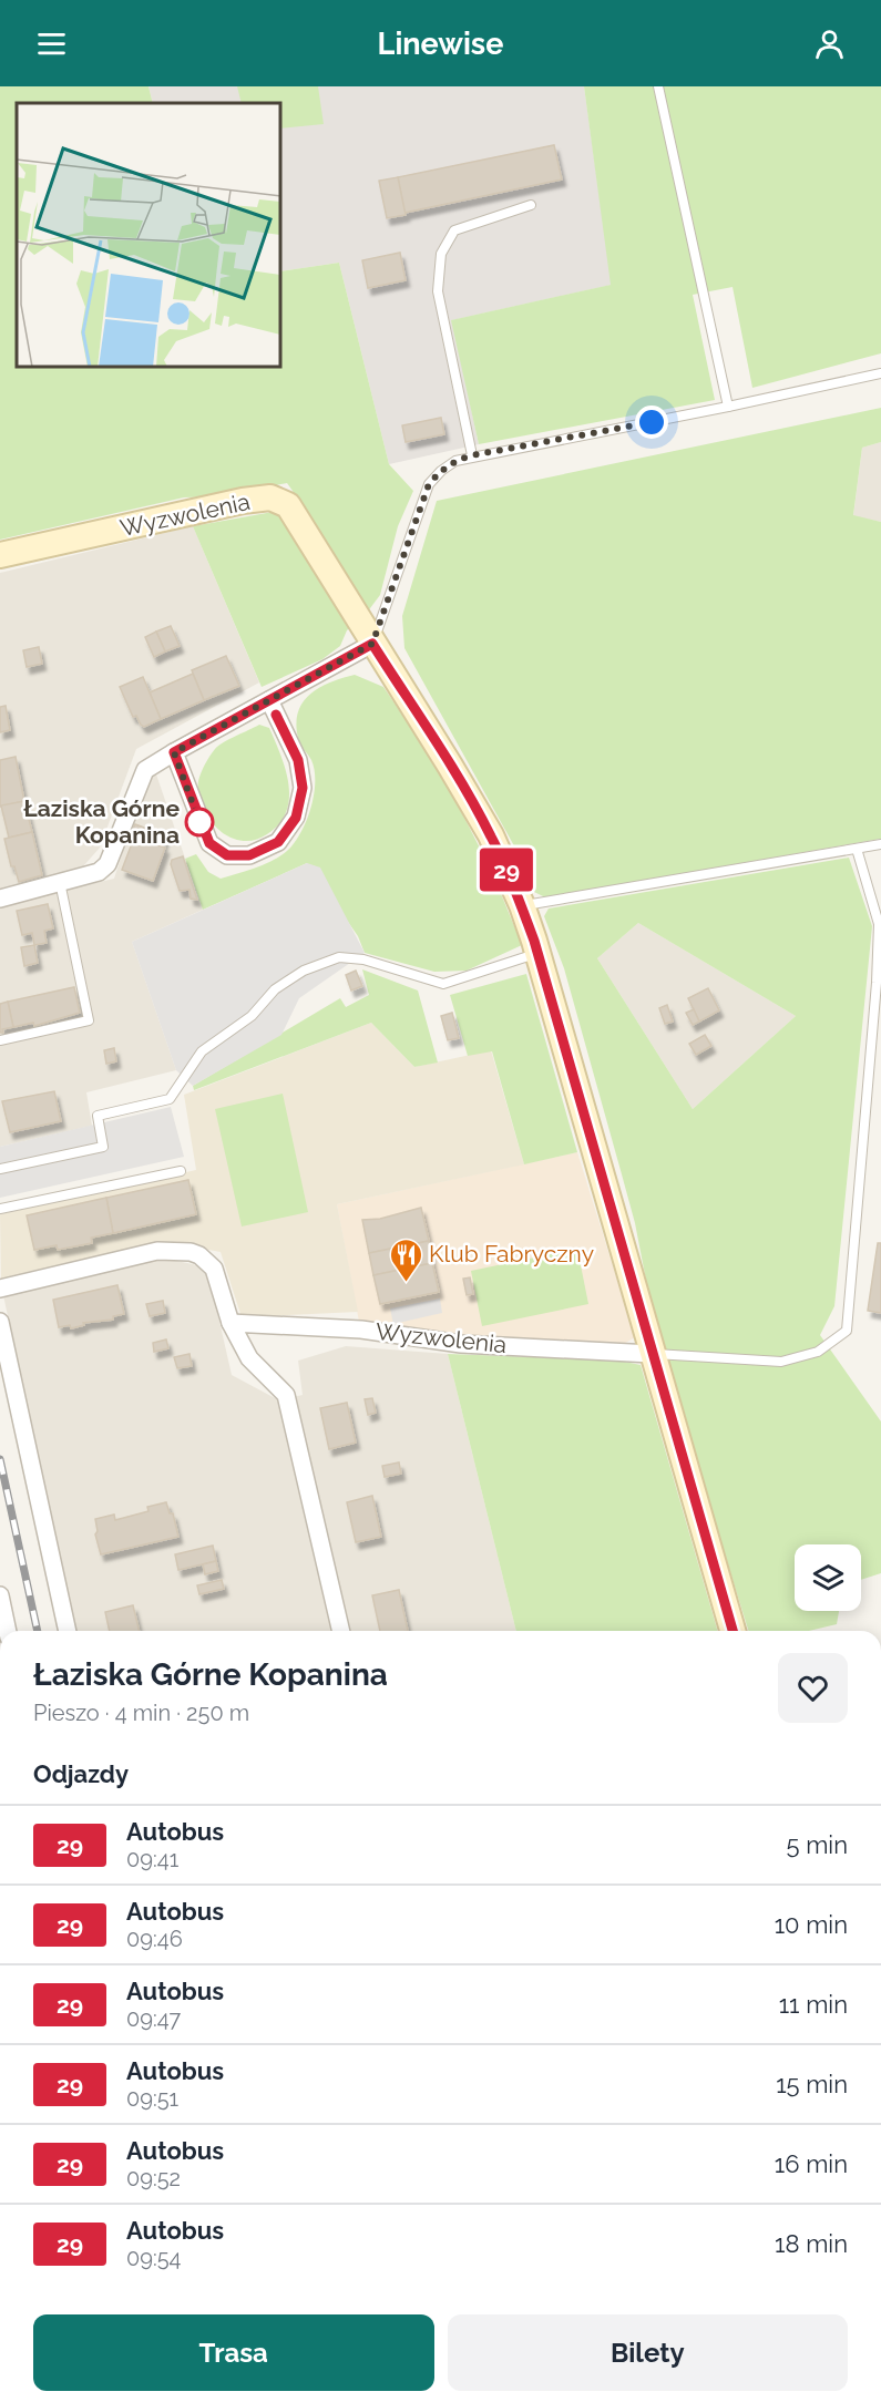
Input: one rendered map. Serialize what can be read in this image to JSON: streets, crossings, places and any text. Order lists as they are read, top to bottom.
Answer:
{
  "streets": {
    "street": ["Wyzwolenia"]
  },
  "places": {
    "other": ["Łaziska Górne Kopanina"],
    "restaurant": ["Klub Fabryczny"]
  },
  "lines": ["bus line 29"],
  "page": {
    "header": "Linewise",
    "on_map": "29",
    "heading": [
      ["Łaziska Górne Kopanina", "Pieszo · 4 min · 250 m"],
      "Odjazdy"
    ],
    "list": [
      {
        "mark": "29",
        "name": "Autobus",
        "note": "09:41",
        "value": "5 min"
      },
      {
        "mark": "29",
        "name": "Autobus",
        "note": "09:46",
        "value": "10 min"
      },
      {
        "mark": "29",
        "name": "Autobus",
        "note": "09:47",
        "value": "11 min"
      },
      {
        "mark": "29",
        "name": "Autobus",
        "note": "09:51",
        "value": "15 min"
      },
      {
        "mark": "29",
        "name": "Autobus",
        "note": "09:52",
        "value": "16 min"
      },
      {
        "mark": "29",
        "name": "Autobus",
        "note": "09:54",
        "value": "18 min"
      }
    ],
    "buttons": ["Trasa", "Bilety"]
  }
}
